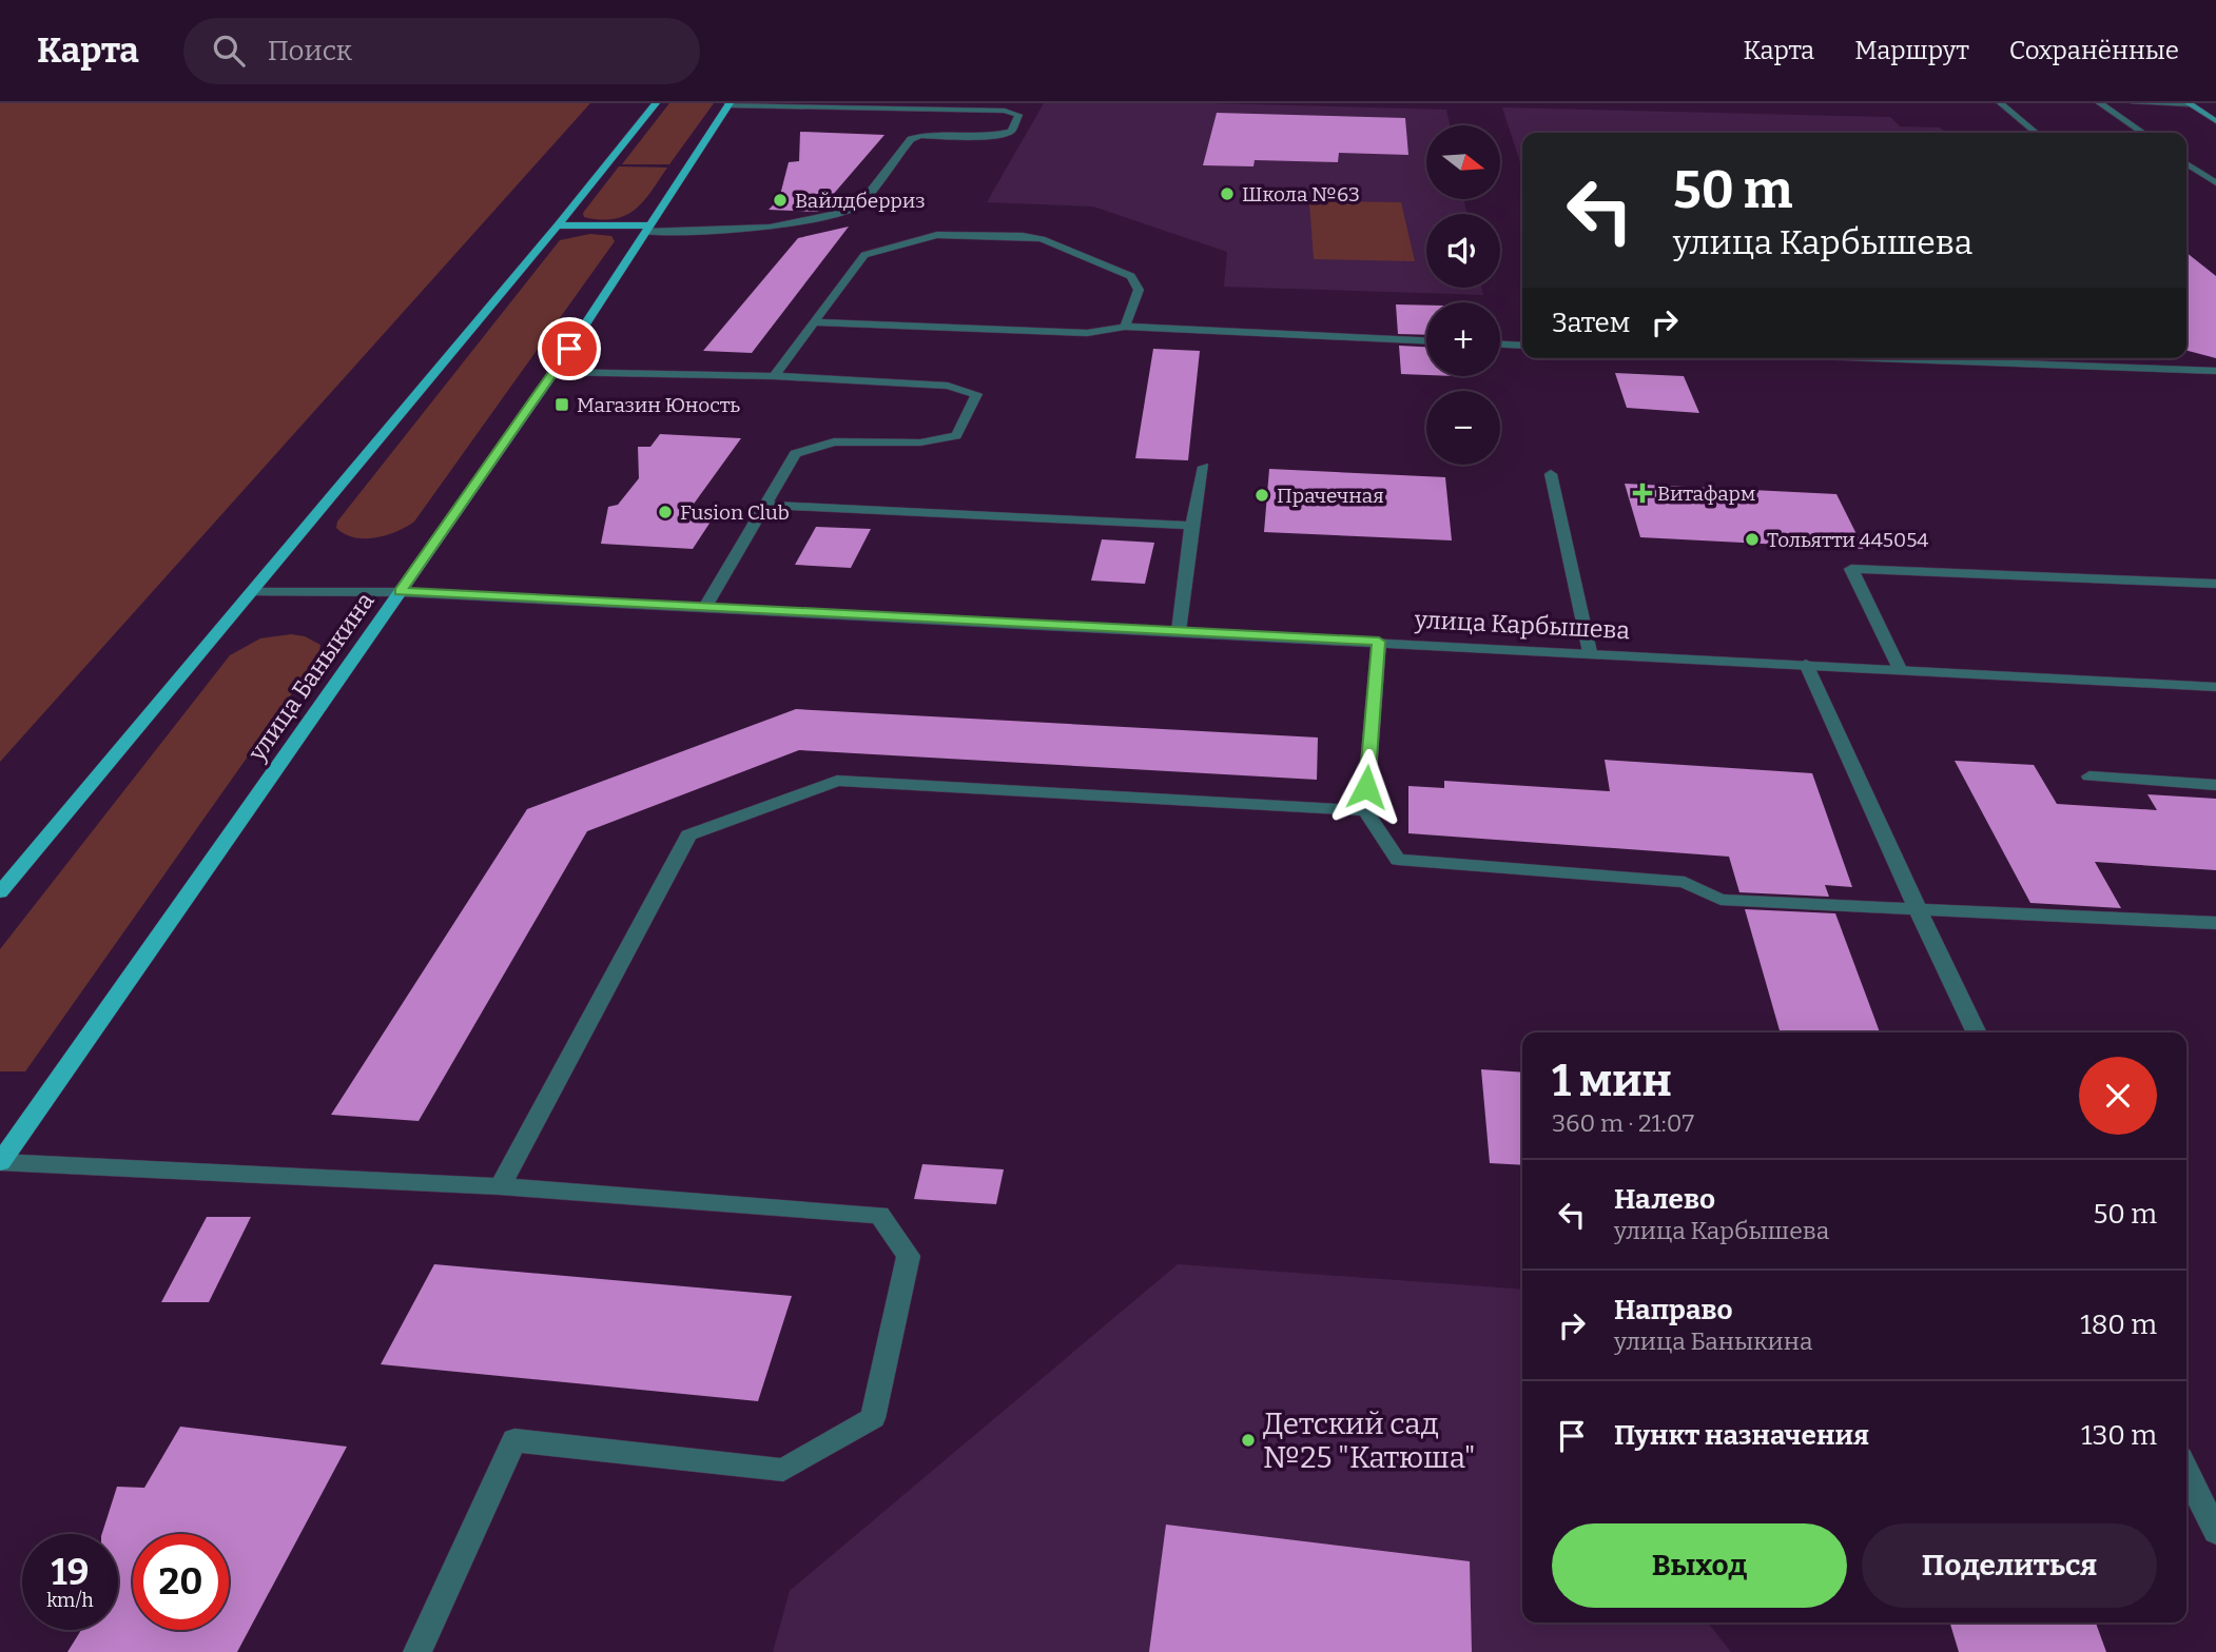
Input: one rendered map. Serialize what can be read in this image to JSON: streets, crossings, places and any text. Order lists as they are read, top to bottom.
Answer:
{
  "streets": {
    "main road": ["улица Баныкина"],
    "street": ["улица Карбышева"]
  },
  "crossings": [
    ["улица Карбышева", "улица Баныкина"]
  ],
  "places": {
    "other": [
      "Школа №63",
      "Вайлдберриз",
      "Прачечная",
      "Fusion Club",
      "Тольятти 445054",
      "Детский сад №25 \"Катюша\""
    ],
    "transit": ["Магазин Юность"],
    "health": ["Витафарм"]
  },
  "north": "right",
  "page": {
    "header": "Карта",
    "search": "Поиск",
    "nav": ["Карта", "Маршрут", "Сохранённые"],
    "map_buttons": ["+", "−"],
    "turn": ["50 m", "улица Карбышева"],
    "then": "Затем",
    "heading": ["1 мин", "360 m · 21:07"],
    "list": [
      {
        "name": "Налево",
        "note": "улица Карбышева",
        "value": "50 m"
      },
      {
        "name": "Направо",
        "note": "улица Баныкина",
        "value": "180 m"
      },
      {
        "name": "Пункт назначения",
        "value": "130 m"
      }
    ],
    "buttons": ["Выход", "Поделиться"],
    "speed": "19 km/h",
    "limit": "20"
  }
}
